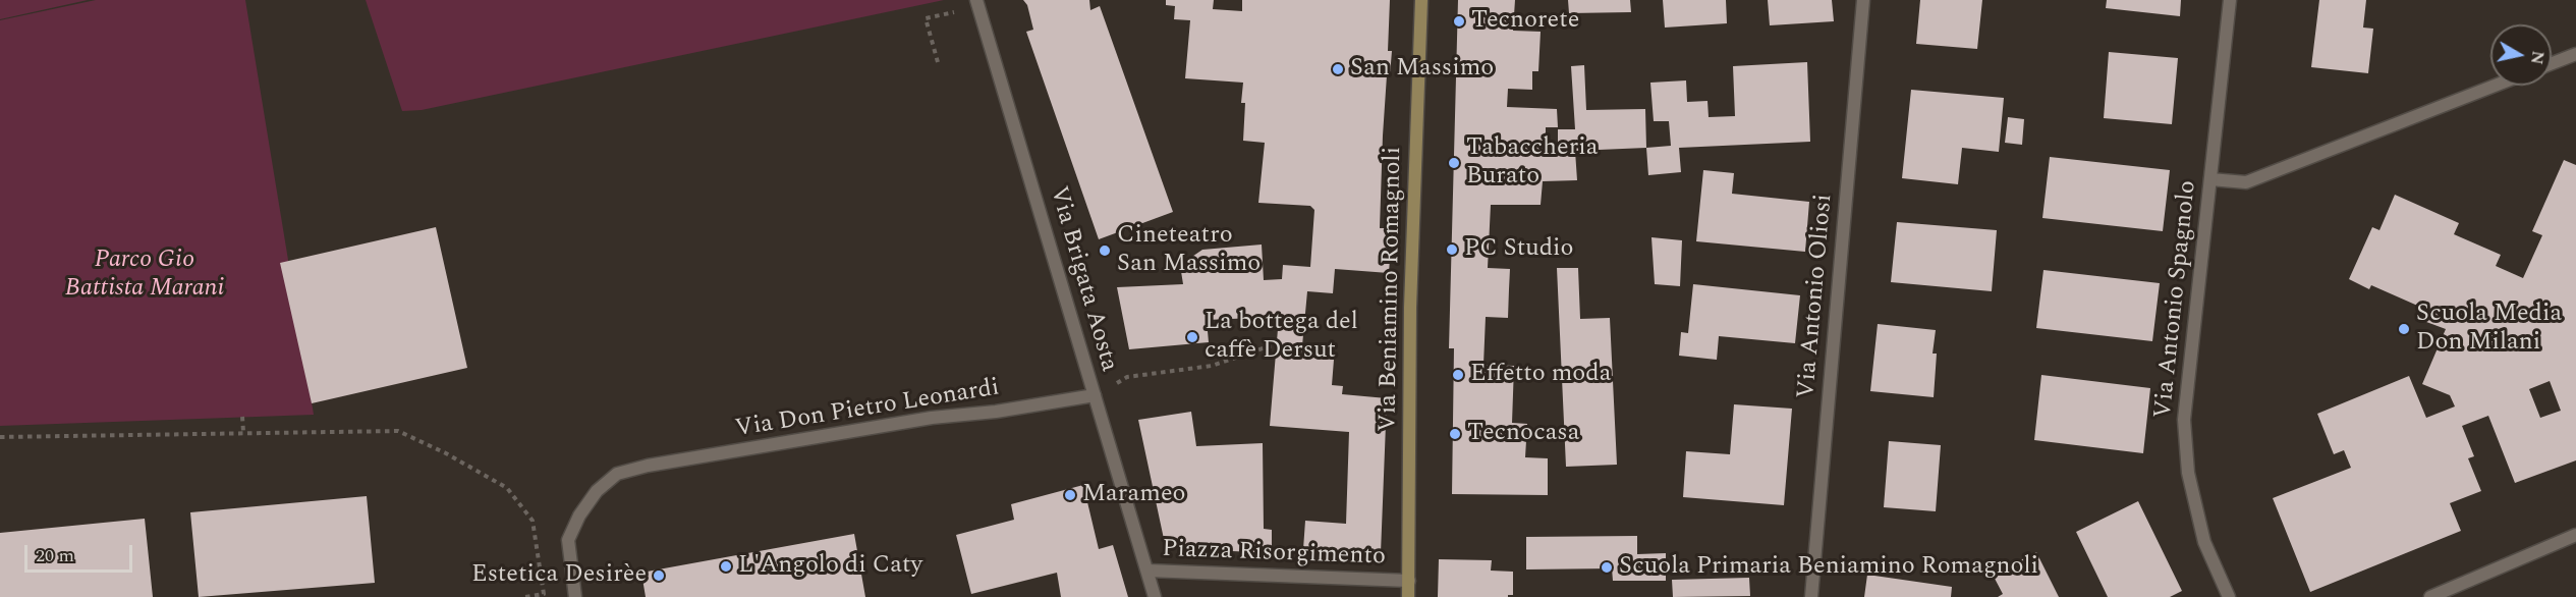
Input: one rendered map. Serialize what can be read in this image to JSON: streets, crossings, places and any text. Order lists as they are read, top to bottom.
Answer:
{
  "streets": {
    "main road": ["Via Beniamino Romagnoli", "Piazza Risorgimento"],
    "street": [
      "Via Brigata Aosta",
      "Via Antonio Oliosi",
      "Via Antonio Spagnolo",
      "Via Don Pietro Leonardi"
    ]
  },
  "crossings": [
    ["Via Brigata Aosta", "Via Don Pietro Leonardi"],
    ["Via Brigata Aosta", "Piazza Risorgimento"],
    ["Via Beniamino Romagnoli", "Piazza Risorgimento"]
  ],
  "parks": ["Parco Gio Battista Marani"],
  "places": [
    "Tecnorete",
    "San Massimo",
    "Tabaccheria Burato",
    "PC Studio",
    "Cineteatro San Massimo",
    "Scuola Media Don Milani",
    "La bottega del caffè Dersut",
    "Effetto moda",
    "Tecnocasa",
    "Marameo",
    "L'Angolo di Caty",
    "Scuola Primaria Beniamino Romagnoli",
    "Estetica Desirèe"
  ],
  "scale_bar": "20 m",
  "north": "right"
}
